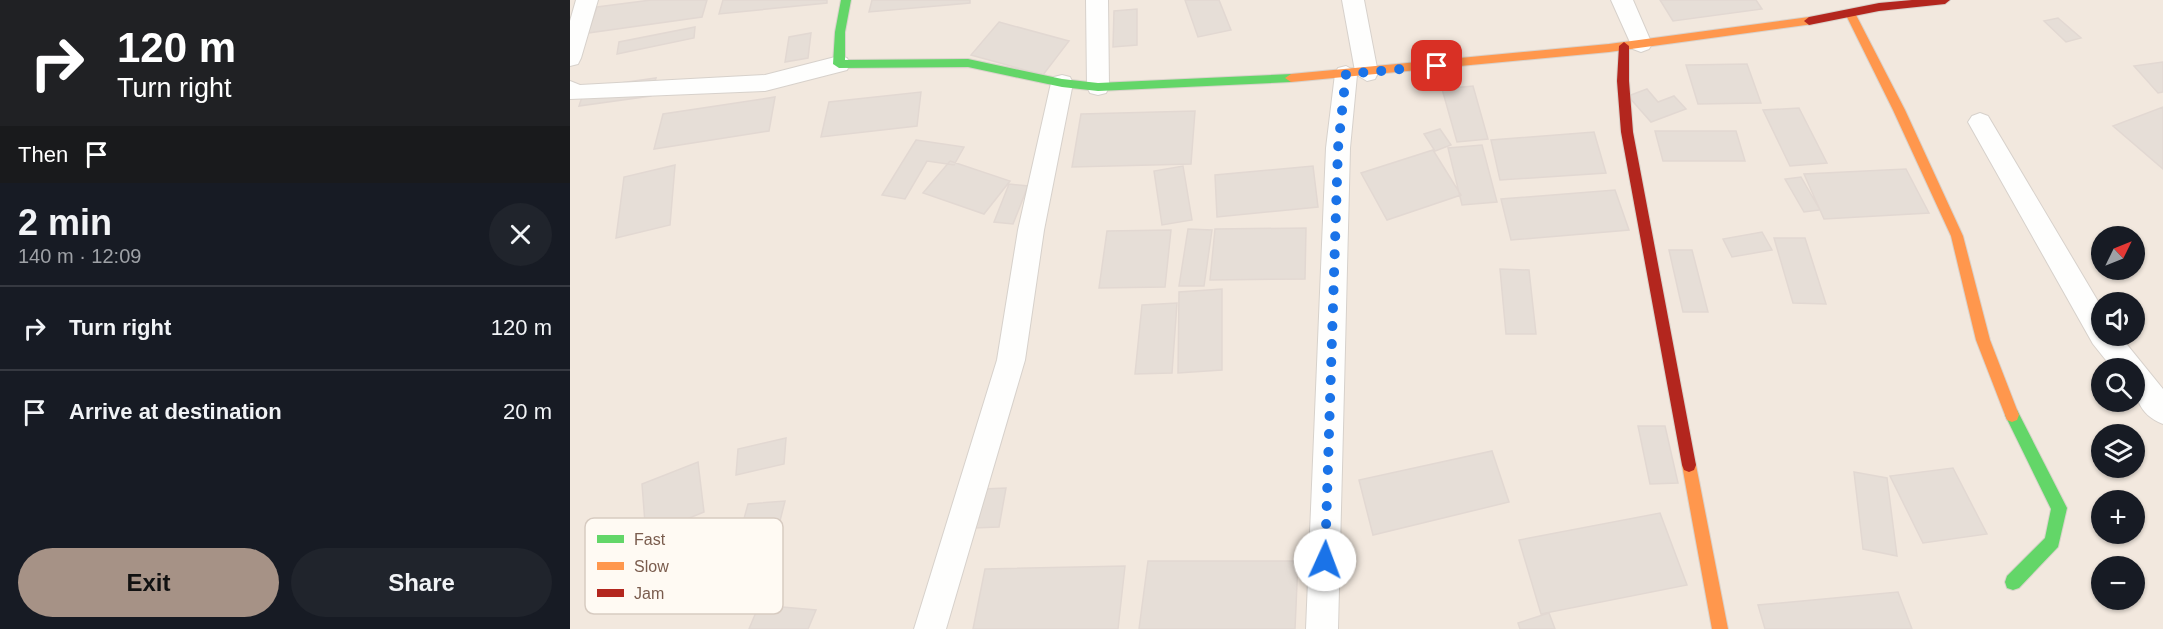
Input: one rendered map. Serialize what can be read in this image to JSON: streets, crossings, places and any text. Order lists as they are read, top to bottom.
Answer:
{
  "legend": ["Fast", "Slow", "Jam"],
  "north": "top right",
  "page": {
    "turn": ["120 m", "Turn right"],
    "then": "Then",
    "heading": ["2 min", "140 m · 12:09"],
    "map_buttons": ["+", "−"],
    "list": [
      {
        "name": "Turn right",
        "value": "120 m"
      },
      {
        "name": "Arrive at destination",
        "value": "20 m"
      }
    ],
    "buttons": ["Exit", "Share"]
  }
}
